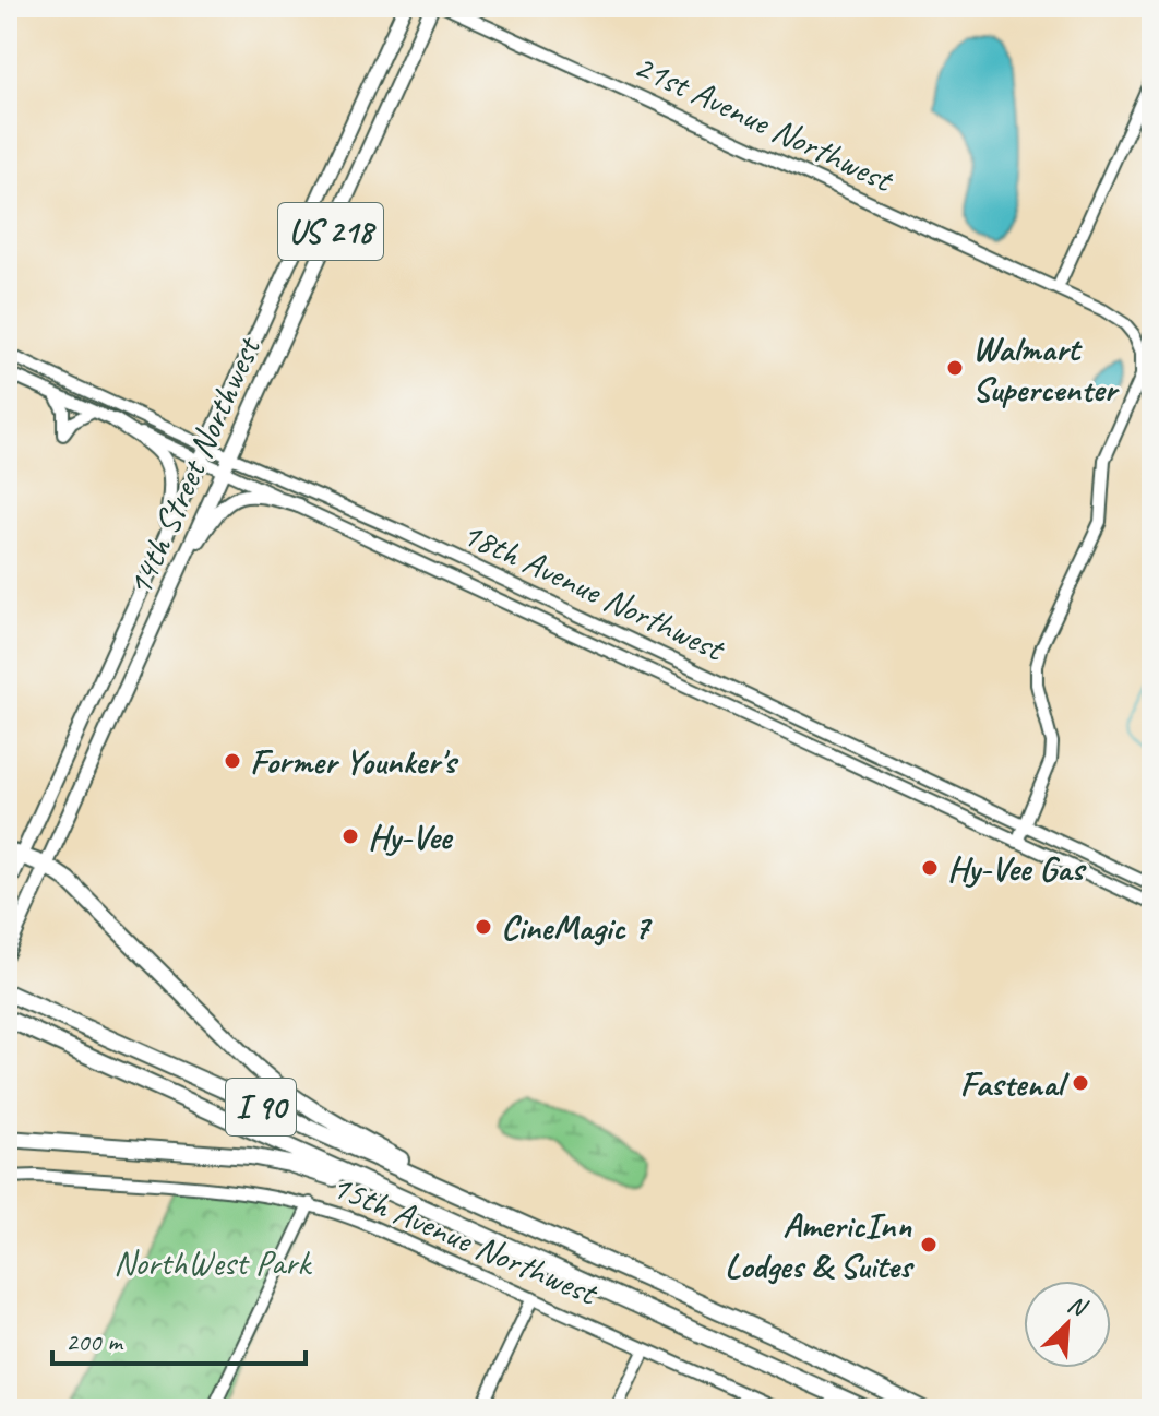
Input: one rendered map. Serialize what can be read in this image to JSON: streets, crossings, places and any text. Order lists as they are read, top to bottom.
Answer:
{
  "streets": {
    "highway": ["I 90"],
    "main road": ["US 218", "14th Street Northwest"],
    "street": ["21st Avenue Northwest", "18th Avenue Northwest", "15th Avenue Northwest"]
  },
  "crossings": [
    ["21st Avenue Northwest", "18th Avenue Northwest"],
    ["14th Street Northwest", "18th Avenue Northwest"]
  ],
  "parks": ["NorthWest Park"],
  "places": [
    "Walmart Supercenter",
    "Former Younker's",
    "Hy-Vee",
    "Hy-Vee Gas",
    "CineMagic 7",
    "Fastenal",
    "AmericInn Lodges & Suites"
  ],
  "scale_bar": "200 m",
  "north": "top right"
}
